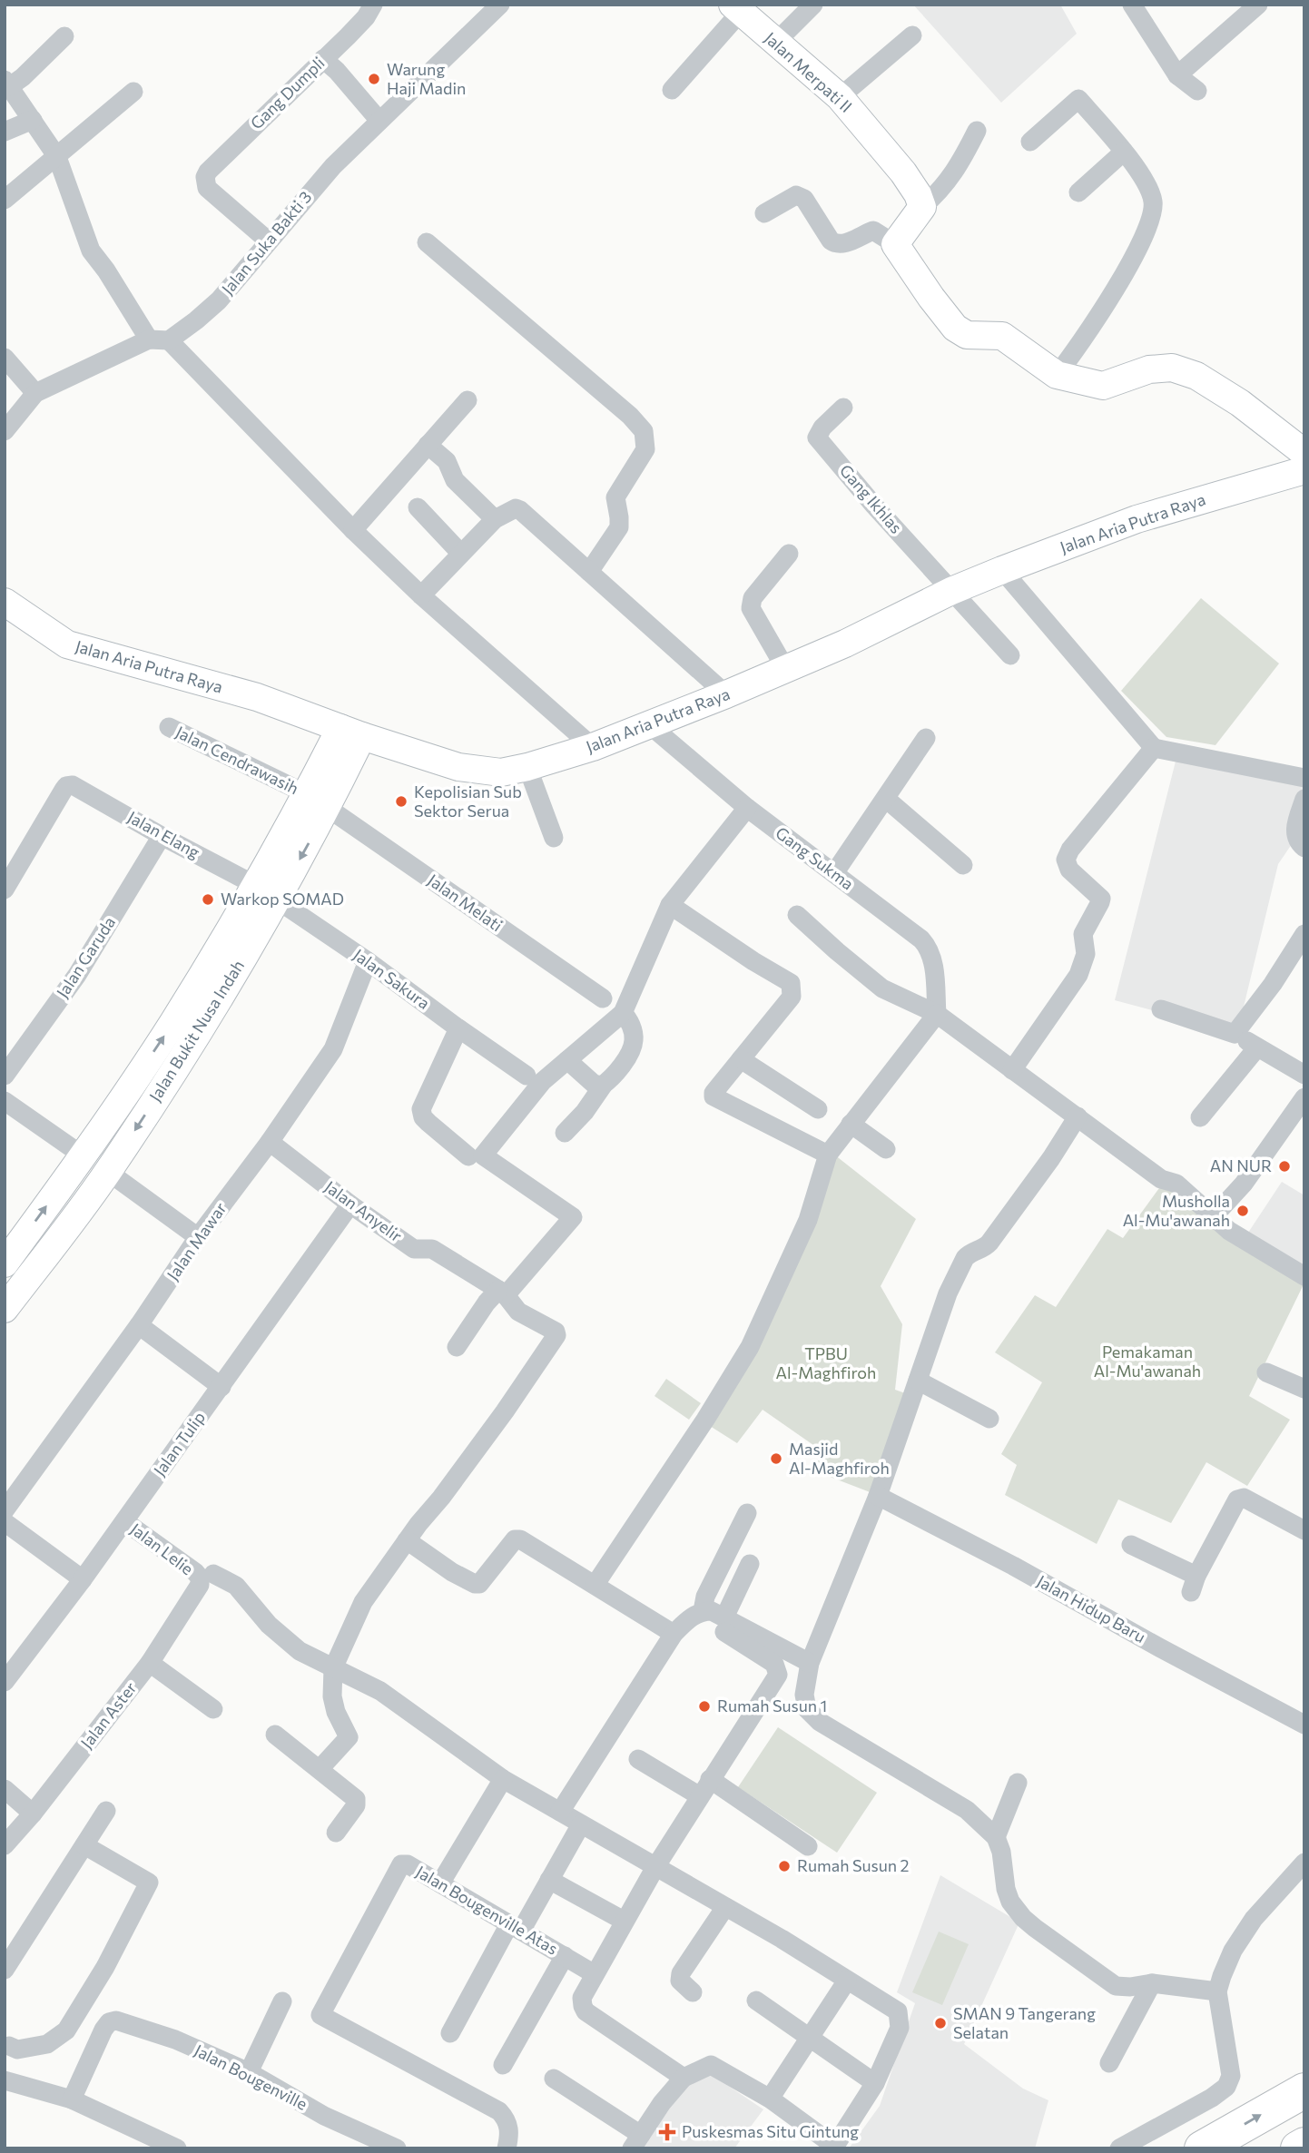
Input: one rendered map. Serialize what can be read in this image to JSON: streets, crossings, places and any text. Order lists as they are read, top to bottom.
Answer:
{
  "streets": {
    "street": [
      "Jalan Merpati II",
      "Gang Dumpli",
      "Jalan Suka Bakti 3",
      "Gang Ikhlas",
      "Jalan Aria Putra Raya",
      "Jalan Cendrawasih",
      "Jalan Elang",
      "Gang Sukma",
      "Jalan Melati",
      "Jalan Garuda",
      "Jalan Sakura",
      "Jalan Bukit Nusa Indah",
      "Jalan Anyelir",
      "Jalan Mawar",
      "Jalan Tulip",
      "Jalan Lelie",
      "Jalan Hidup Baru",
      "Jalan Aster",
      "Jalan Bougenville Atas",
      "Jalan Bougenville"
    ]
  },
  "crossings": [
    ["Gang Dumpli", "Jalan Suka Bakti 3"],
    ["Gang Ikhlas", "Jalan Aria Putra Raya"],
    ["Jalan Aria Putra Raya", "Gang Sukma"],
    ["Jalan Aria Putra Raya", "Jalan Bukit Nusa Indah"],
    ["Jalan Cendrawasih", "Jalan Bukit Nusa Indah"],
    ["Jalan Elang", "Jalan Garuda"],
    ["Jalan Elang", "Jalan Sakura"],
    ["Jalan Elang", "Jalan Bukit Nusa Indah"],
    ["Jalan Melati", "Jalan Bukit Nusa Indah"],
    ["Jalan Sakura", "Jalan Bukit Nusa Indah"],
    ["Jalan Sakura", "Jalan Mawar"],
    ["Jalan Anyelir", "Jalan Mawar"],
    ["Jalan Anyelir", "Jalan Tulip"],
    ["Jalan Tulip", "Jalan Lelie"],
    ["Jalan Lelie", "Jalan Aster"]
  ],
  "parks": ["Pemakaman Al-Mu'awanah", "TPBU Al-Maghfiroh"],
  "places": {
    "other": [
      "Warung Haji Madin",
      "Kepolisian Sub Sektor Serua",
      "Warkop SOMAD",
      "AN NUR",
      "Musholla Al-Mu'awanah",
      "Masjid Al-Maghfiroh",
      "Rumah Susun 1",
      "Rumah Susun 2",
      "SMAN 9 Tangerang Selatan"
    ],
    "health": ["Puskesmas Situ Gintung"]
  }
}
